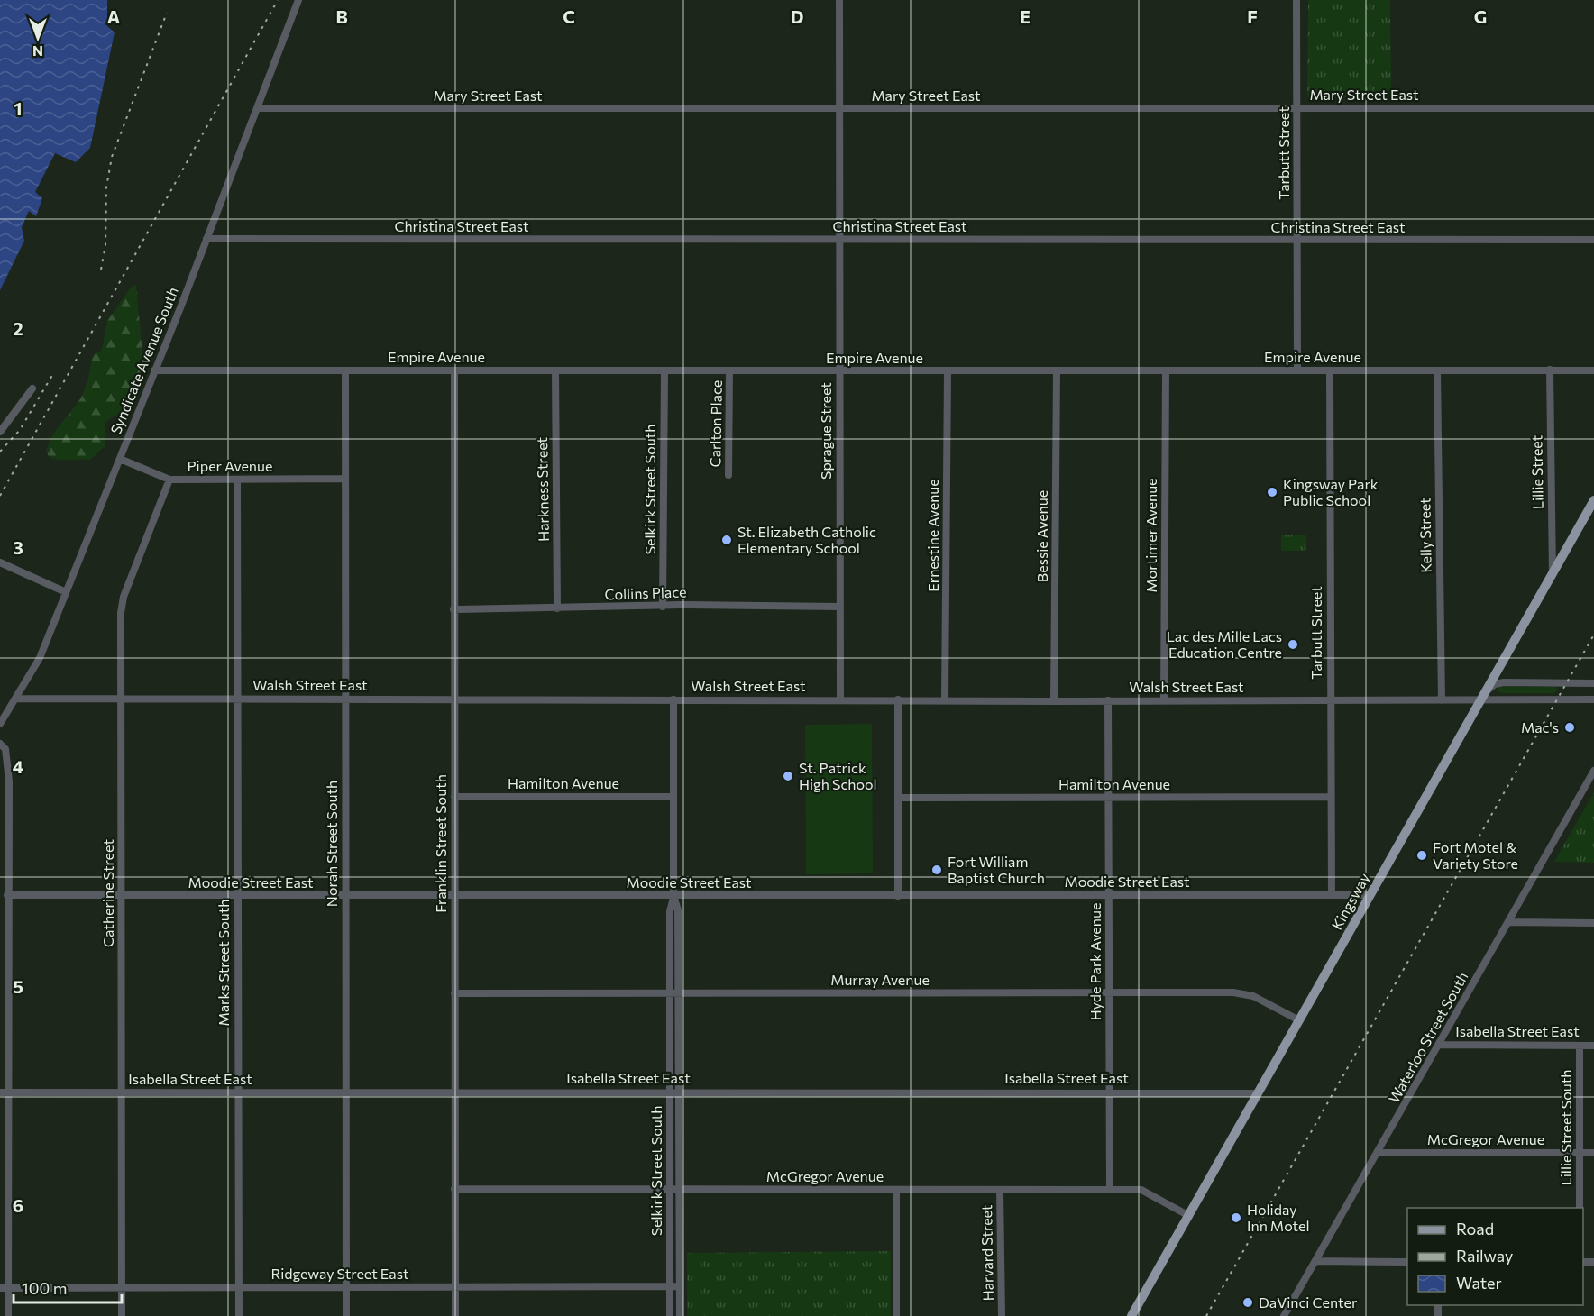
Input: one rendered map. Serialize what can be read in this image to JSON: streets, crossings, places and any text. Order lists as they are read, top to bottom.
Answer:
{
  "streets": {
    "main road": ["Kingsway"],
    "street": [
      "Mary Street East",
      "Tarbutt Street",
      "Christina Street East",
      "Empire Avenue",
      "Syndicate Avenue South",
      "Carlton Place",
      "Sprague Street",
      "Piper Avenue",
      "Lillie Street",
      "Harkness Street",
      "Selkirk Street South",
      "Ernestine Avenue",
      "Mortimer Avenue",
      "Kelly Street",
      "Bessie Avenue",
      "Collins Place",
      "Walsh Street East",
      "Hamilton Avenue",
      "Norah Street South",
      "Franklin Street South",
      "Moodie Street East",
      "Catherine Street",
      "Hyde Park Avenue",
      "Marks Street South",
      "Murray Avenue",
      "Isabella Street East",
      "Waterloo Street South",
      "Lillie Street South",
      "McGregor Avenue",
      "Harvard Street",
      "Ridgeway Street East"
    ]
  },
  "crossings": [
    ["Mary Street East", "Tarbutt Street"],
    ["Mary Street East", "Syndicate Avenue South"],
    ["Mary Street East", "Sprague Street"],
    ["Tarbutt Street", "Christina Street East"],
    ["Tarbutt Street", "Empire Avenue"],
    ["Tarbutt Street", "Walsh Street East"],
    ["Tarbutt Street", "Hamilton Avenue"],
    ["Tarbutt Street", "Moodie Street East"],
    ["Christina Street East", "Syndicate Avenue South"],
    ["Christina Street East", "Sprague Street"],
    ["Empire Avenue", "Syndicate Avenue South"],
    ["Empire Avenue", "Carlton Place"],
    ["Empire Avenue", "Sprague Street"],
    ["Empire Avenue", "Lillie Street"],
    ["Empire Avenue", "Harkness Street"],
    ["Empire Avenue", "Selkirk Street South"],
    ["Empire Avenue", "Ernestine Avenue"],
    ["Empire Avenue", "Mortimer Avenue"],
    ["Empire Avenue", "Kelly Street"],
    ["Empire Avenue", "Bessie Avenue"],
    ["Empire Avenue", "Norah Street South"],
    ["Empire Avenue", "Franklin Street South"],
    ["Syndicate Avenue South", "Piper Avenue"],
    ["Syndicate Avenue South", "Walsh Street East"],
    ["Sprague Street", "Collins Place"],
    ["Sprague Street", "Walsh Street East"],
    ["Piper Avenue", "Norah Street South"],
    ["Piper Avenue", "Catherine Street"],
    ["Piper Avenue", "Marks Street South"],
    ["Lillie Street", "Kingsway"],
    ["Harkness Street", "Collins Place"],
    ["Selkirk Street South", "Collins Place"],
    ["Selkirk Street South", "Walsh Street East"],
    ["Selkirk Street South", "Hamilton Avenue"],
    ["Selkirk Street South", "Moodie Street East"],
    ["Selkirk Street South", "Murray Avenue"],
    ["Selkirk Street South", "Isabella Street East"],
    ["Selkirk Street South", "McGregor Avenue"],
    ["Selkirk Street South", "Ridgeway Street East"],
    ["Ernestine Avenue", "Walsh Street East"],
    ["Mortimer Avenue", "Walsh Street East"],
    ["Kelly Street", "Walsh Street East"],
    ["Bessie Avenue", "Walsh Street East"],
    ["Collins Place", "Franklin Street South"],
    ["Walsh Street East", "Norah Street South"],
    ["Walsh Street East", "Franklin Street South"],
    ["Walsh Street East", "Catherine Street"],
    ["Walsh Street East", "Kingsway"],
    ["Walsh Street East", "Hyde Park Avenue"],
    ["Walsh Street East", "Marks Street South"],
    ["Hamilton Avenue", "Franklin Street South"],
    ["Hamilton Avenue", "Hyde Park Avenue"],
    ["Norah Street South", "Moodie Street East"],
    ["Norah Street South", "Isabella Street East"],
    ["Norah Street South", "Ridgeway Street East"],
    ["Franklin Street South", "Moodie Street East"],
    ["Franklin Street South", "Murray Avenue"],
    ["Franklin Street South", "Isabella Street East"],
    ["Franklin Street South", "McGregor Avenue"],
    ["Franklin Street South", "Ridgeway Street East"],
    ["Moodie Street East", "Catherine Street"],
    ["Moodie Street East", "Kingsway"],
    ["Moodie Street East", "Hyde Park Avenue"],
    ["Moodie Street East", "Marks Street South"],
    ["Catherine Street", "Isabella Street East"],
    ["Catherine Street", "Ridgeway Street East"],
    ["Kingsway", "Murray Avenue"],
    ["Kingsway", "Isabella Street East"],
    ["Kingsway", "McGregor Avenue"],
    ["Hyde Park Avenue", "Murray Avenue"],
    ["Hyde Park Avenue", "Isabella Street East"],
    ["Hyde Park Avenue", "McGregor Avenue"],
    ["Marks Street South", "Isabella Street East"],
    ["Marks Street South", "Ridgeway Street East"],
    ["Isabella Street East", "Waterloo Street South"],
    ["Isabella Street East", "Lillie Street South"],
    ["Waterloo Street South", "McGregor Avenue"],
    ["Lillie Street South", "McGregor Avenue"],
    ["McGregor Avenue", "Harvard Street"]
  ],
  "places": [
    "Kingsway Park Public School",
    "St. Elizabeth Catholic Elementary School",
    "Lac des Mille Lacs Education Centre",
    "Mac's",
    "St. Patrick High School",
    "Fort Motel & Variety Store",
    "Fort William Baptist Church",
    "Holiday Inn Motel",
    "DaVinci Center"
  ],
  "legend": ["Road", "Railway", "Water"],
  "scale_bar": "100 m",
  "north": "bottom",
  "grid": {
    "columns": [
      "A",
      "B",
      "C",
      "D",
      "E",
      "F",
      "G"
    ],
    "rows": [
      "1",
      "2",
      "3",
      "4",
      "5",
      "6"
    ]
  }
}
